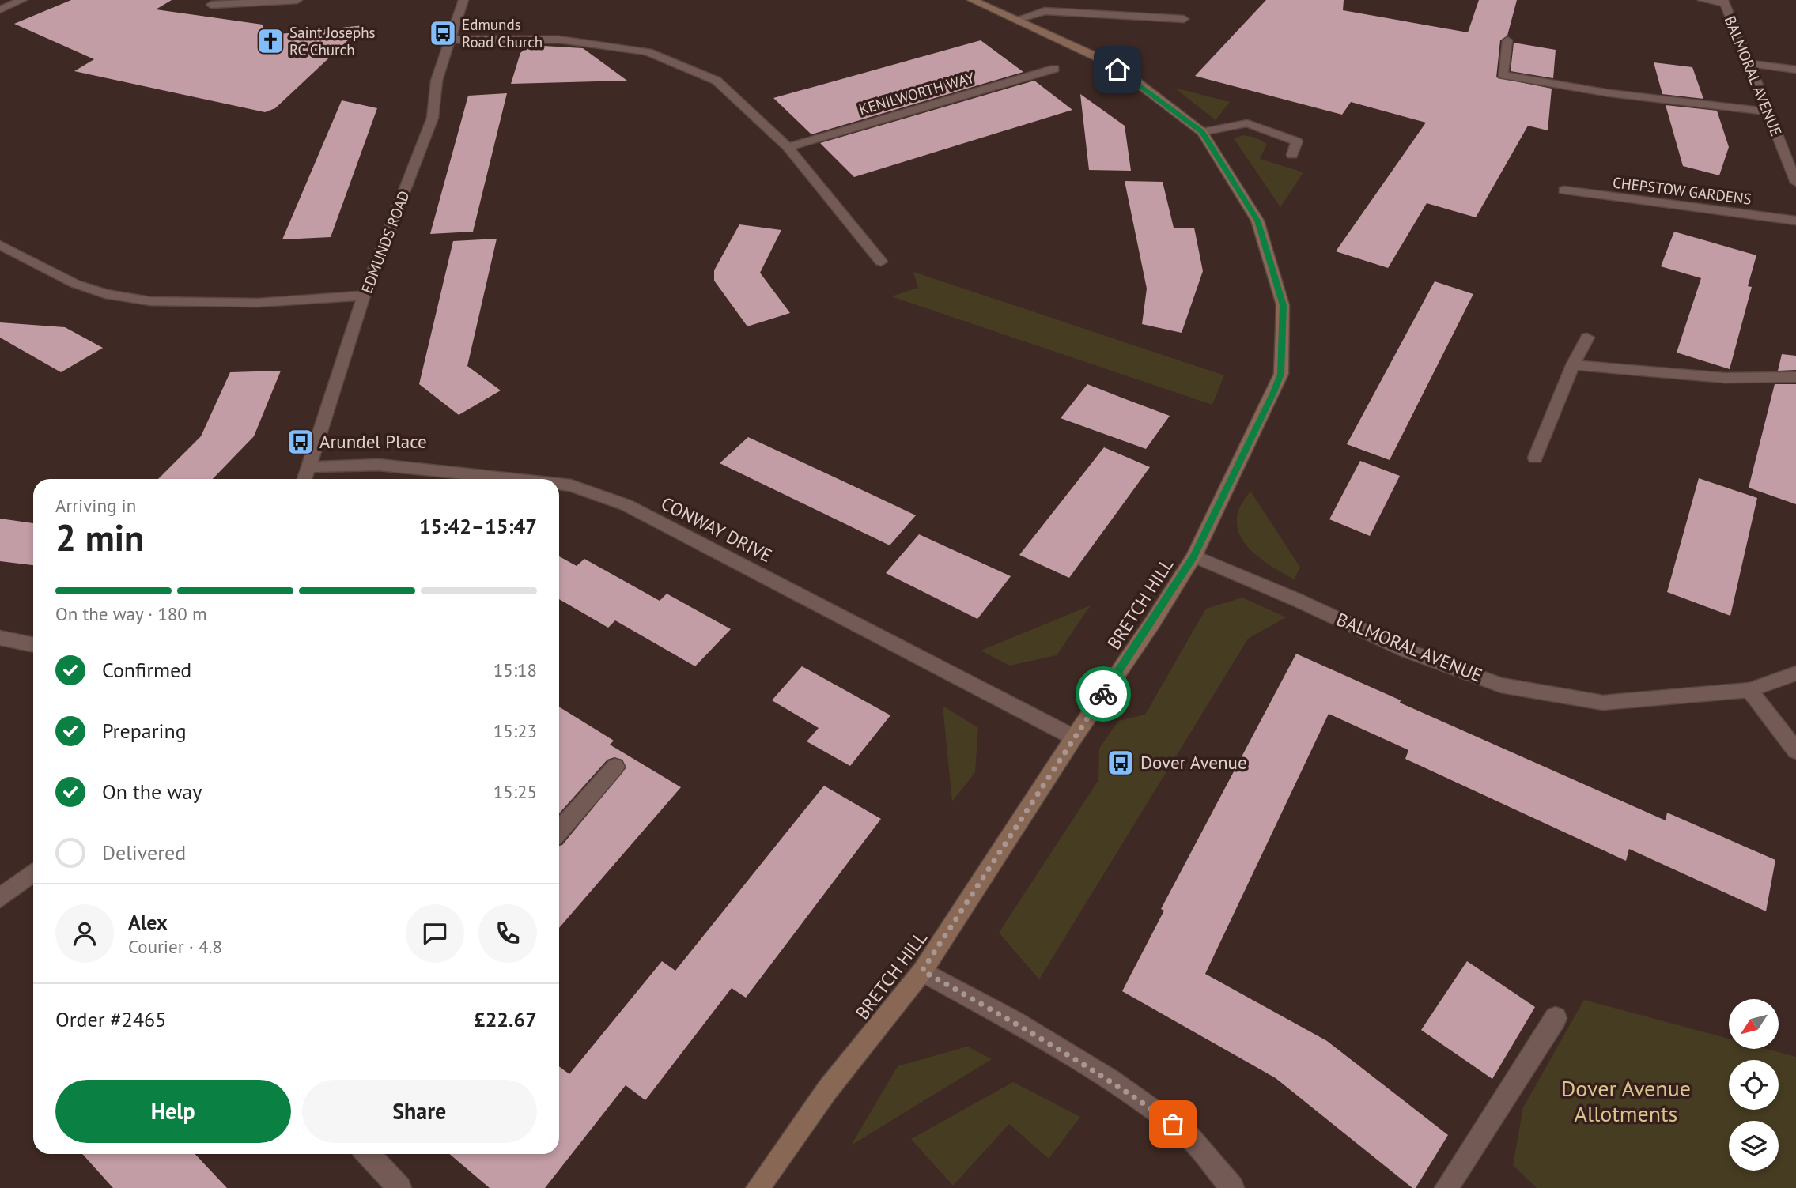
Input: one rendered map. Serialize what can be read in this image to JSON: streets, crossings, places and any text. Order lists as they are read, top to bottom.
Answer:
{
  "streets": {
    "street": [
      "BALMORAL AVENUE",
      "KENILWORTH WAY",
      "CHEPSTOW GARDENS",
      "EDMUNDS ROAD",
      "CONWAY DRIVE",
      "BRETCH HILL"
    ]
  },
  "crossings": [
    ["BALMORAL AVENUE", "BRETCH HILL"],
    ["EDMUNDS ROAD", "CONWAY DRIVE"],
    ["CONWAY DRIVE", "BRETCH HILL"]
  ],
  "parks": ["Dover Avenue Allotments"],
  "places": {
    "bus stop": ["Edmunds Road Church", "Arundel Place", "Dover Avenue"],
    "church": ["Saint Josephs RC Church"]
  },
  "north": "bottom left",
  "page": {
    "heading": ["2 min", "Arriving in", "15:42–15:47"],
    "panel": [
      "Alex",
      "Courier · 4.8",
      "Order #2465",
      "£22.67"
    ],
    "bar": "On the way · 180 m",
    "list": [
      ["Confirmed", "15:18"],
      ["Preparing", "15:23"],
      ["On the way", "15:25"],
      "Delivered"
    ],
    "buttons": ["Help", "Share"]
  }
}
